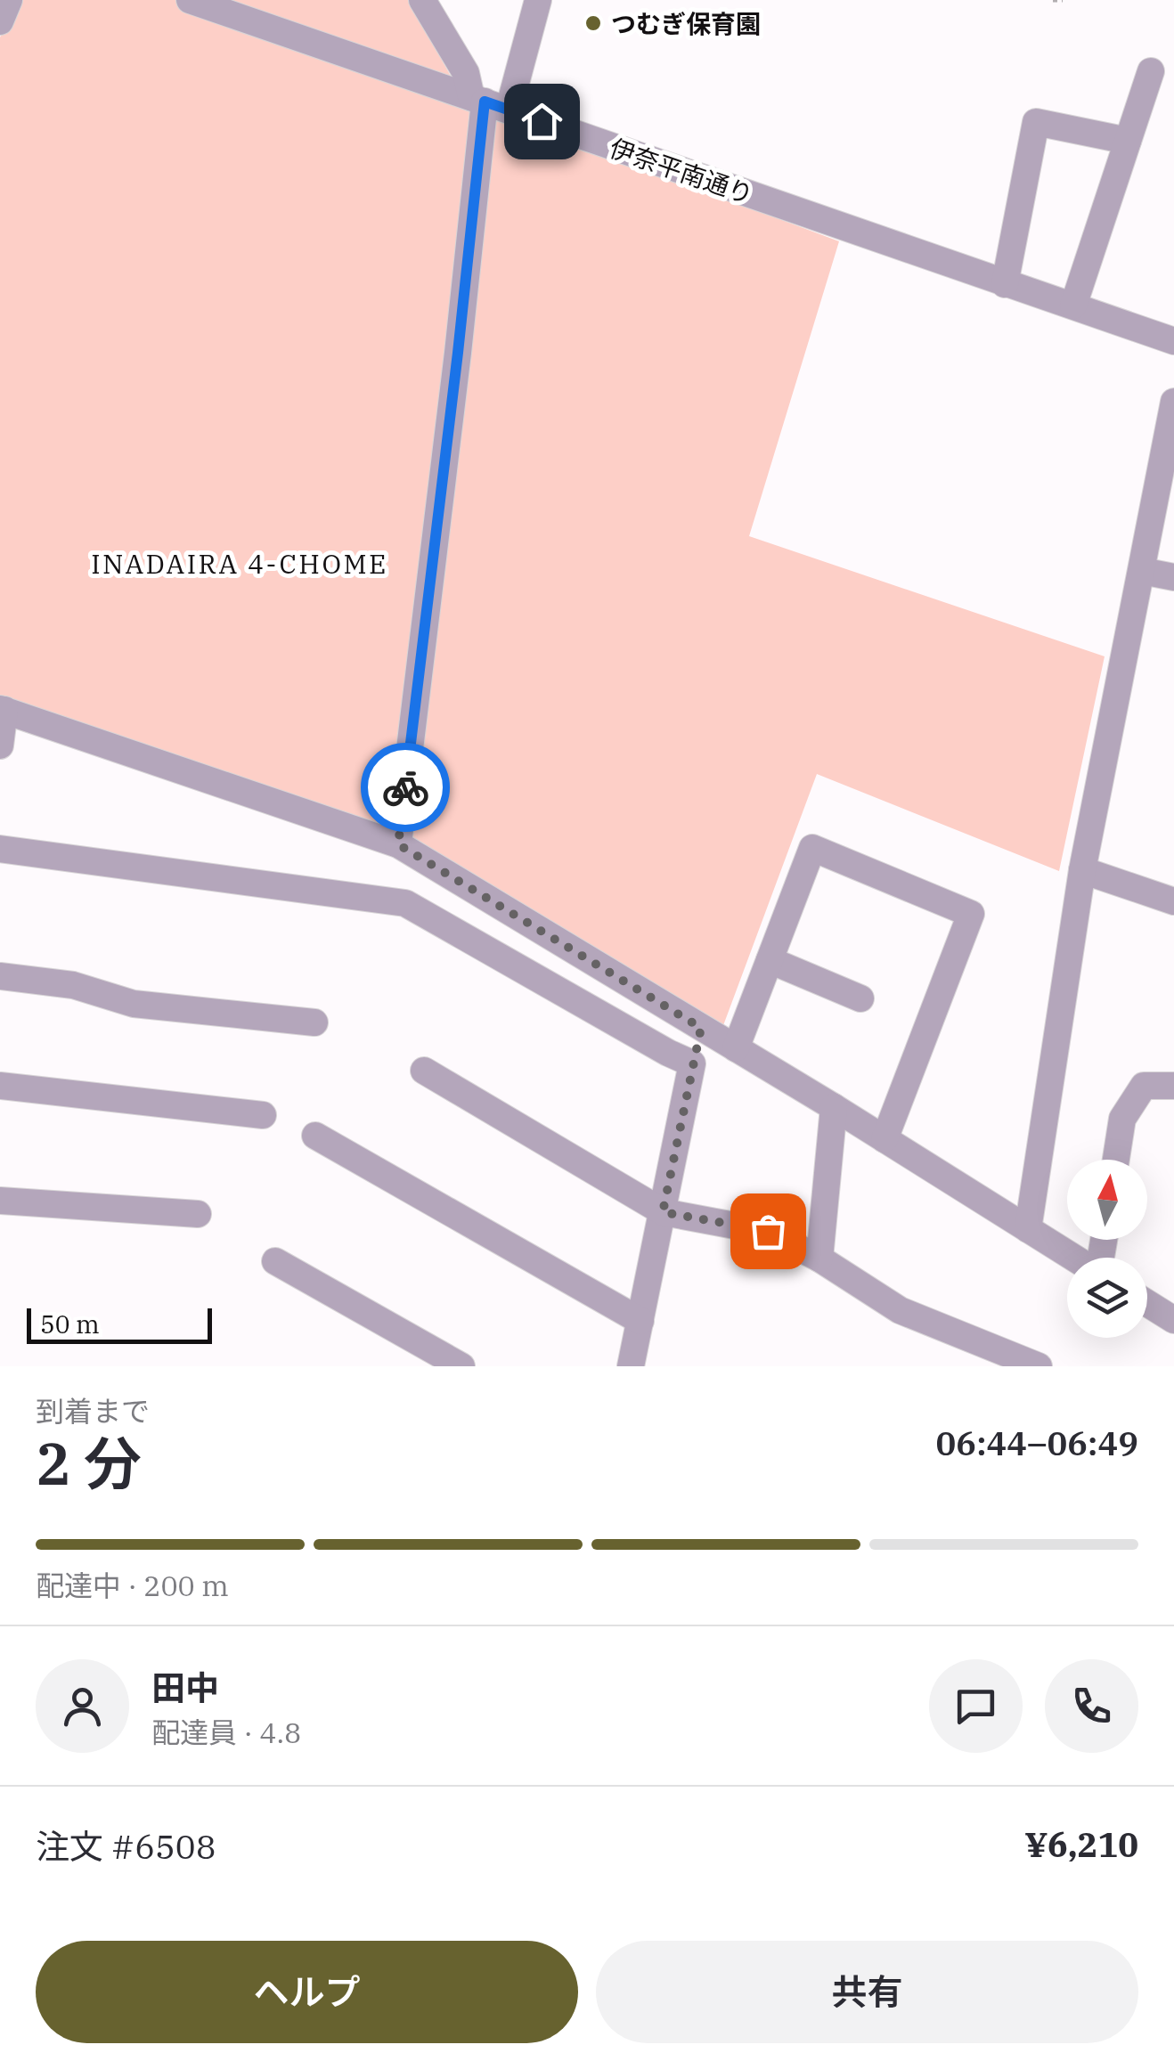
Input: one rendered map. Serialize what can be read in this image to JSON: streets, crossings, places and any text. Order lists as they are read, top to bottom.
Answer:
{
  "streets": {
    "street": ["伊奈平南通り"]
  },
  "districts": ["INADAIRA 4-CHOME"],
  "places": ["つむぎ保育園"],
  "scale_bar": "50 m",
  "north": "top",
  "page": {
    "scale": "50 m",
    "heading": ["2 分", "到着まで", "06:44–06:49"],
    "panel": [
      "田中",
      "配達員 · 4.8",
      "注文 #6508",
      "¥6,210"
    ],
    "bar": "配達中 · 200 m",
    "buttons": ["ヘルプ", "共有"]
  }
}
